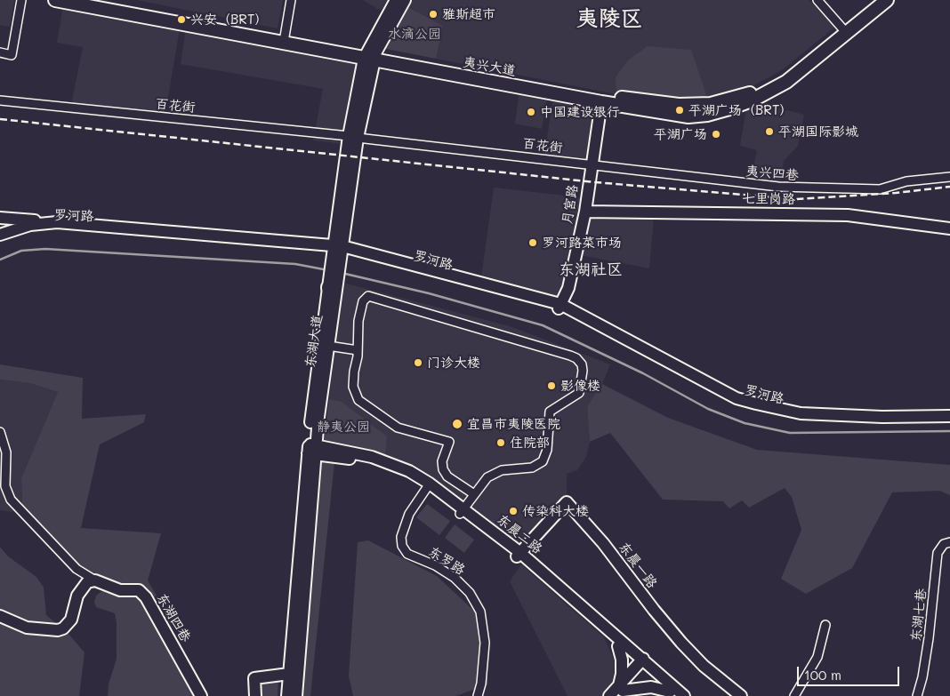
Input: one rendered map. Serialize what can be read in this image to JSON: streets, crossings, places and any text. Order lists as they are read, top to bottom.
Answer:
{
  "streets": {
    "main road": [
      "夷兴大道",
      "七里岗路",
      "月宫路",
      "罗河路",
      "东湖大道",
      "东晨二路",
      "东晨一路",
      "东湖四巷"
    ],
    "street": [
      "百花街",
      "夷兴四巷",
      "东罗路",
      "东湖七巷"
    ]
  },
  "crossings": [
    ["夷兴大道", "月宫路"],
    ["夷兴大道", "东湖大道"],
    ["百花街", "夷兴四巷"],
    ["百花街", "月宫路"],
    ["百花街", "东湖大道"],
    ["夷兴四巷", "月宫路"],
    ["七里岗路", "月宫路"],
    ["月宫路", "罗河路"],
    ["罗河路", "东湖大道"],
    ["东湖大道", "东晨二路"],
    ["东晨二路", "东罗路"],
    ["东晨二路", "东晨一路"]
  ],
  "districts": ["夷陵区", "东湖社区"],
  "parks": ["水滴公园", "静夷公园"],
  "places": [
    "雅斯超市",
    "兴安（BRT）",
    "平湖广场（BRT）",
    "中国建设银行",
    "平湖国际影城",
    "平湖广场",
    "罗河路菜市场",
    "门诊大楼",
    "影像楼",
    "宜昌市夷陵医院",
    "住院部",
    "传染科大楼"
  ],
  "scale_bar": "100 m"
}
